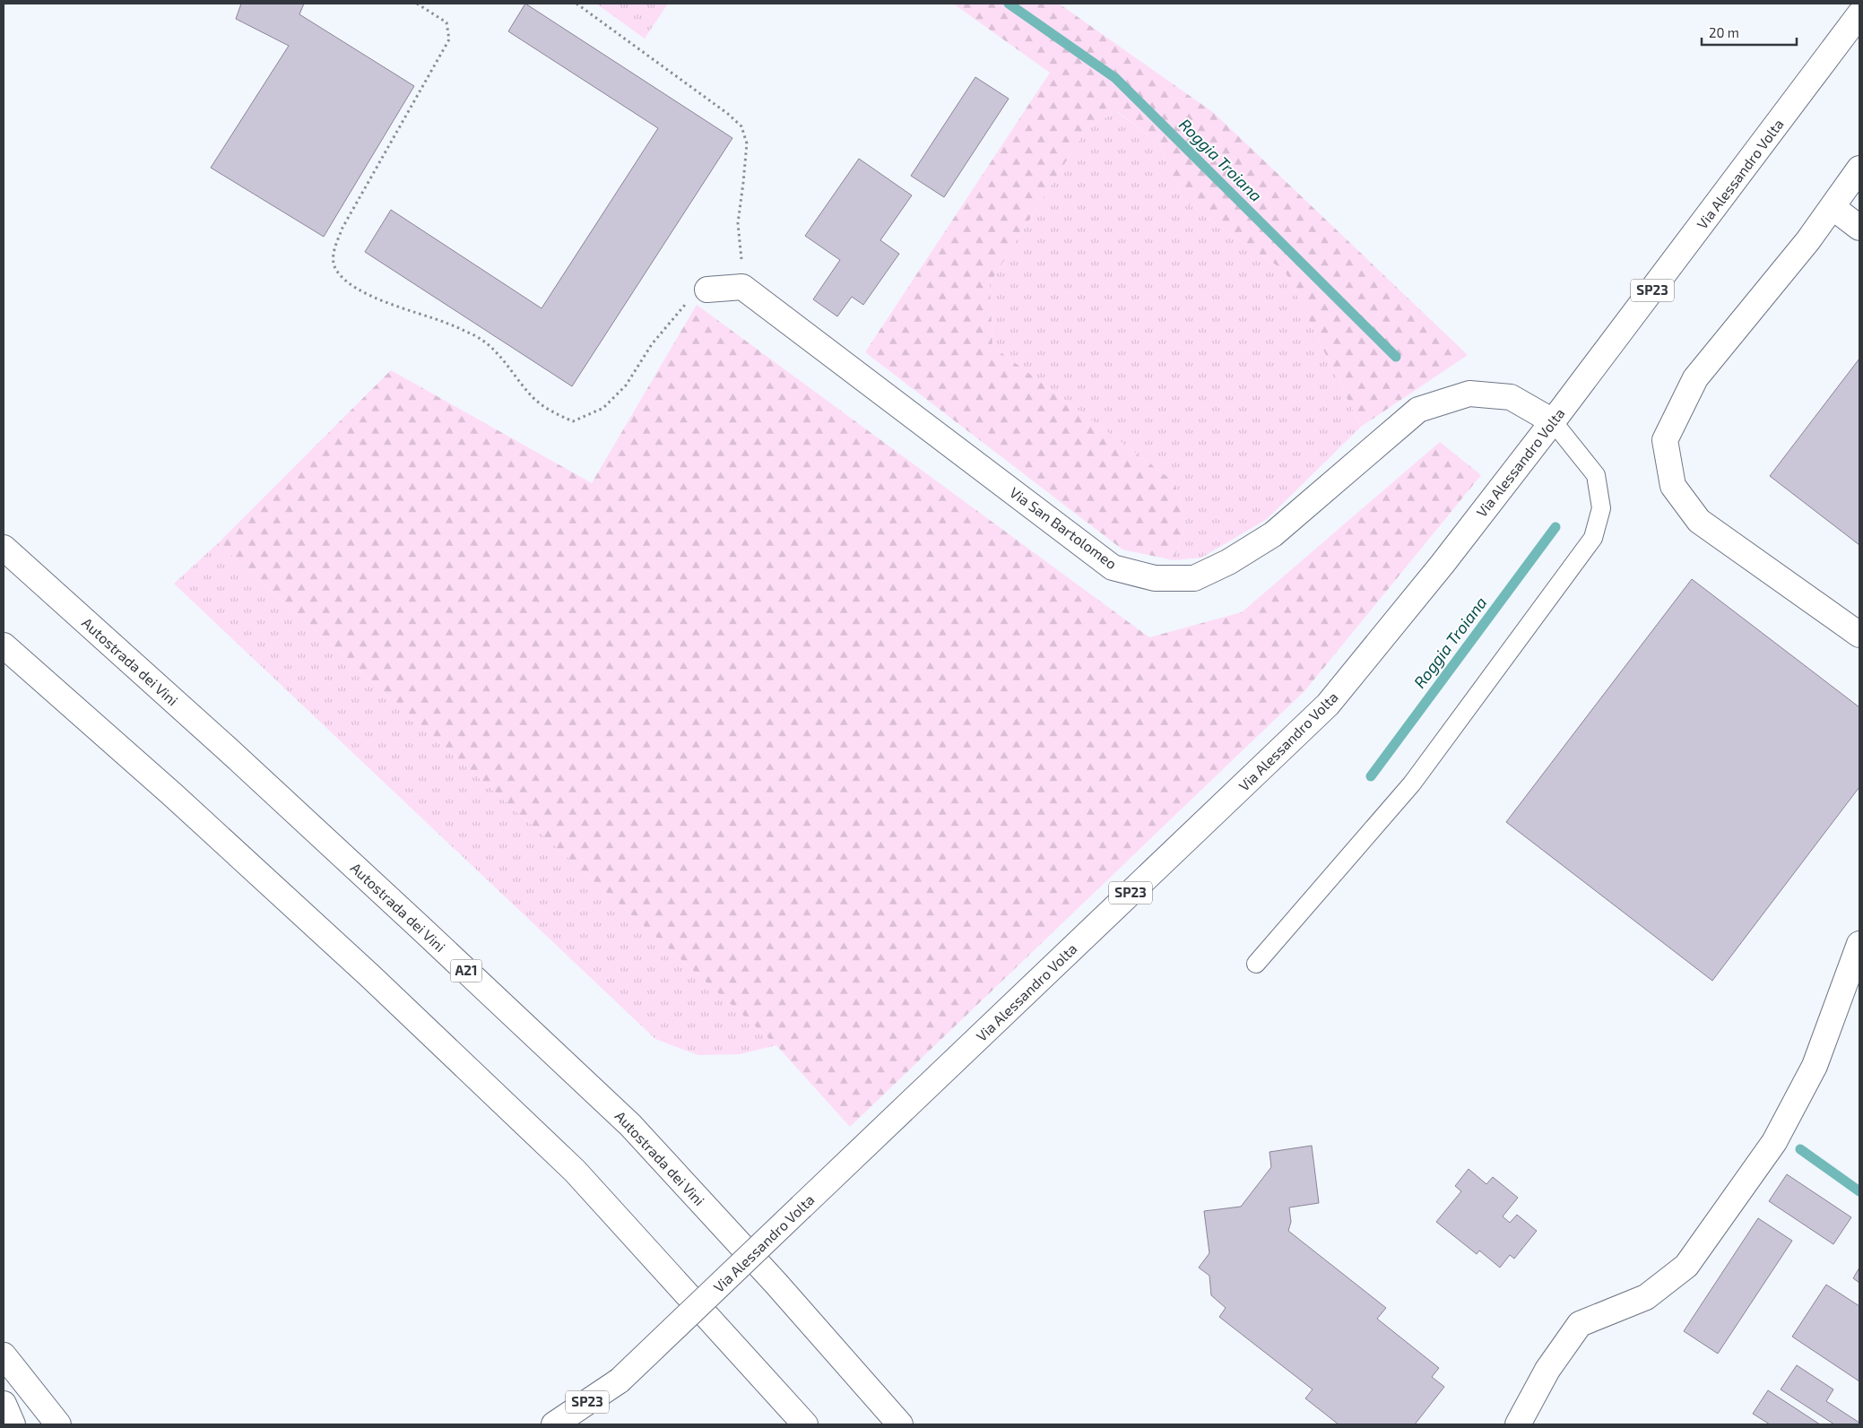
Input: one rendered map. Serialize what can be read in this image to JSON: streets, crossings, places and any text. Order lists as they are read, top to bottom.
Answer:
{
  "streets": {
    "main road": [
      "Via Alessandro Volta",
      "SP23",
      "Via San Bartolomeo",
      "Autostrada dei Vini",
      "A21"
    ]
  },
  "crossings": [
    ["Via Alessandro Volta", "Via San Bartolomeo"]
  ],
  "water": ["Roggia Troiana"],
  "scale_bar": "20 m"
}
